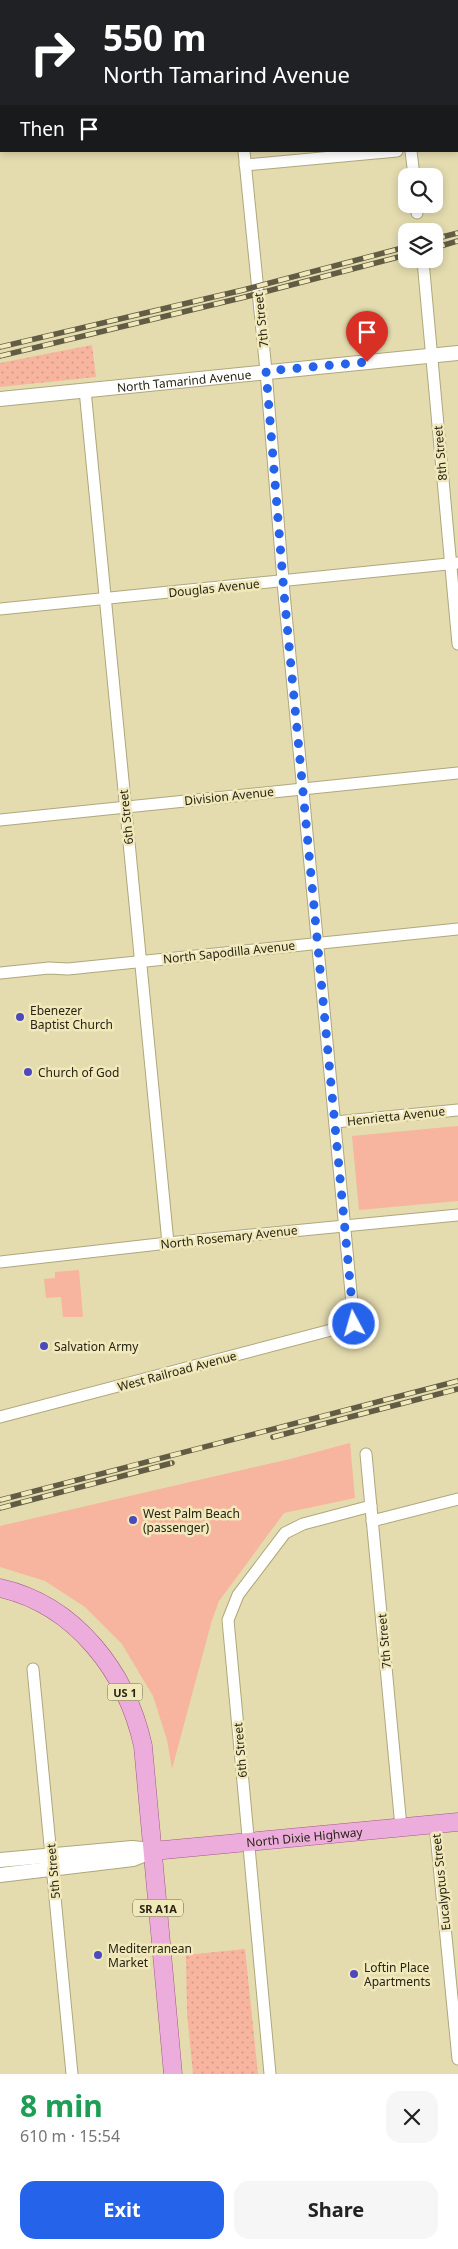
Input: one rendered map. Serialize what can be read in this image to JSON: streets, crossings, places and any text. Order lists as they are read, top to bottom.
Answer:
{
  "streets": {
    "main road": ["US 1", "North Dixie Highway", "SR A1A"],
    "street": [
      "7th Street",
      "North Tamarind Avenue",
      "8th Street",
      "Douglas Avenue",
      "Division Avenue",
      "6th Street",
      "North Sapodilla Avenue",
      "Henrietta Avenue",
      "North Rosemary Avenue",
      "West Railroad Avenue",
      "5th Street",
      "Eucalyptus Street"
    ]
  },
  "crossings": [
    ["7th Street", "North Tamarind Avenue"],
    ["7th Street", "Douglas Avenue"],
    ["7th Street", "Division Avenue"],
    ["7th Street", "6th Street"],
    ["7th Street", "North Sapodilla Avenue"],
    ["7th Street", "Henrietta Avenue"],
    ["7th Street", "North Rosemary Avenue"],
    ["7th Street", "West Railroad Avenue"],
    ["7th Street", "North Dixie Highway"],
    ["North Tamarind Avenue", "8th Street"],
    ["North Tamarind Avenue", "6th Street"],
    ["8th Street", "Douglas Avenue"],
    ["Douglas Avenue", "6th Street"],
    ["Division Avenue", "6th Street"],
    ["6th Street", "North Sapodilla Avenue"],
    ["6th Street", "North Rosemary Avenue"],
    ["6th Street", "North Dixie Highway"],
    ["US 1", "North Dixie Highway"],
    ["US 1", "SR A1A"],
    ["North Dixie Highway", "5th Street"],
    ["North Dixie Highway", "Eucalyptus Street"],
    ["North Dixie Highway", "SR A1A"]
  ],
  "places": [
    "Ebenezer Baptist Church",
    "Church of God",
    "Salvation Army",
    "West Palm Beach (passenger)",
    "Mediterranean Market",
    "Loftin Place Apartments"
  ],
  "page": {
    "turn": ["550 m", "North Tamarind Avenue"],
    "then": "Then",
    "heading": ["8 min", "610 m · 15:54"],
    "buttons": ["Exit", "Share"]
  }
}
